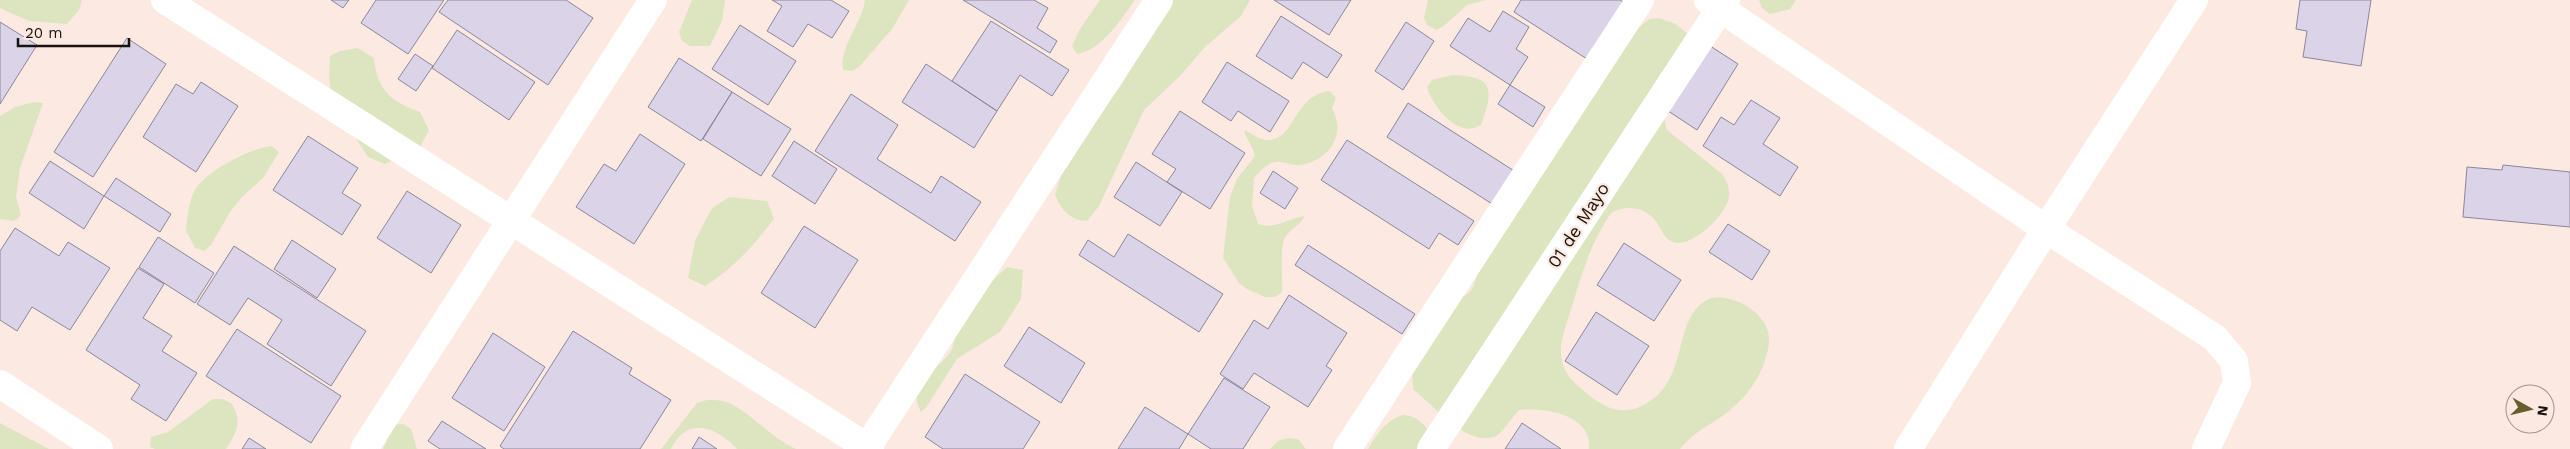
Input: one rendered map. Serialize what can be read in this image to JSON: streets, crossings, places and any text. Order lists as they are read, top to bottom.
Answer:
{
  "streets": {
    "street": ["01 de Mayo"]
  },
  "scale_bar": "20 m",
  "north": "right"
}
